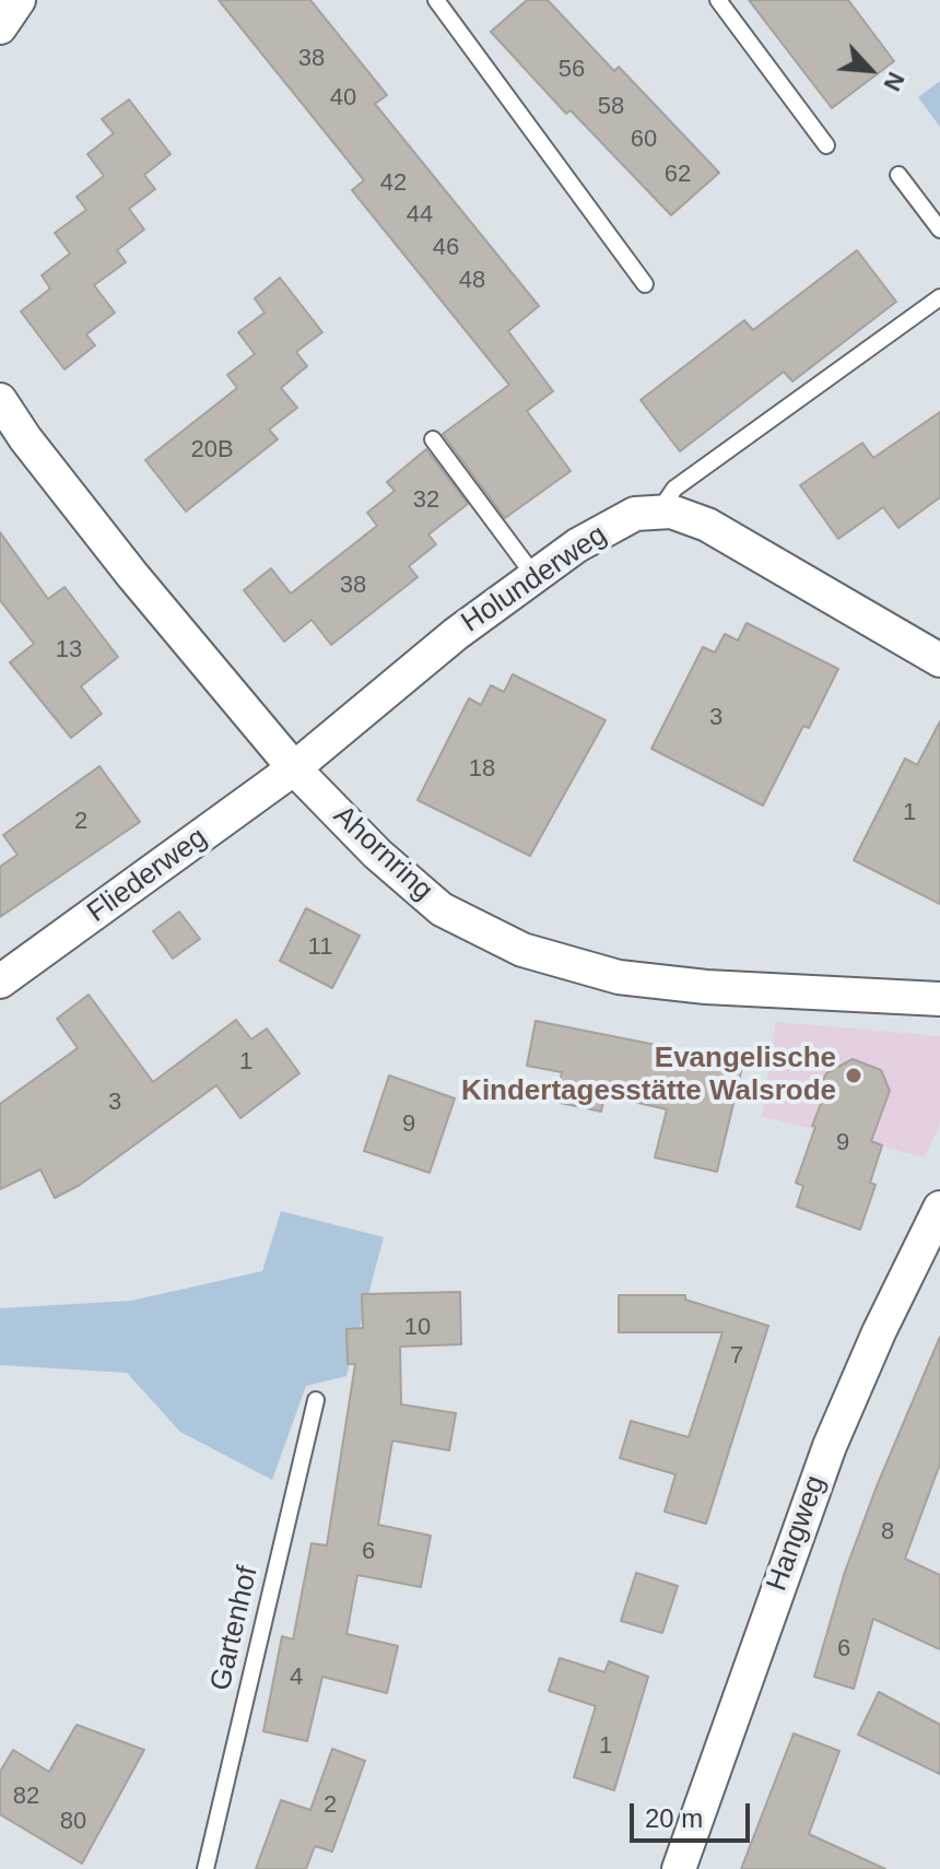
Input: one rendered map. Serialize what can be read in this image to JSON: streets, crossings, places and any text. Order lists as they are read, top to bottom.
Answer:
{
  "streets": {
    "street": [
      "Holunderweg",
      "Ahornring",
      "Fliederweg",
      "Hangweg"
    ],
    "lane": ["Gartenhof"]
  },
  "crossings": [
    ["Holunderweg", "Ahornring"],
    ["Holunderweg", "Fliederweg"],
    ["Ahornring", "Fliederweg"]
  ],
  "places": ["Evangelische Kindertagesstätte Walsrode"],
  "house_numbers": [
    "38",
    "56",
    "40",
    "58",
    "60",
    "62",
    "42",
    "44",
    "46",
    "48",
    "20B",
    "32",
    "38",
    "13",
    "3",
    "18",
    "1",
    "2",
    "11",
    "1",
    "3",
    "9",
    "9",
    "10",
    "7",
    "8",
    "6",
    "6",
    "4",
    "1",
    "82",
    "2",
    "80"
  ],
  "scale_bar": "20 m",
  "north": "bottom right"
}
